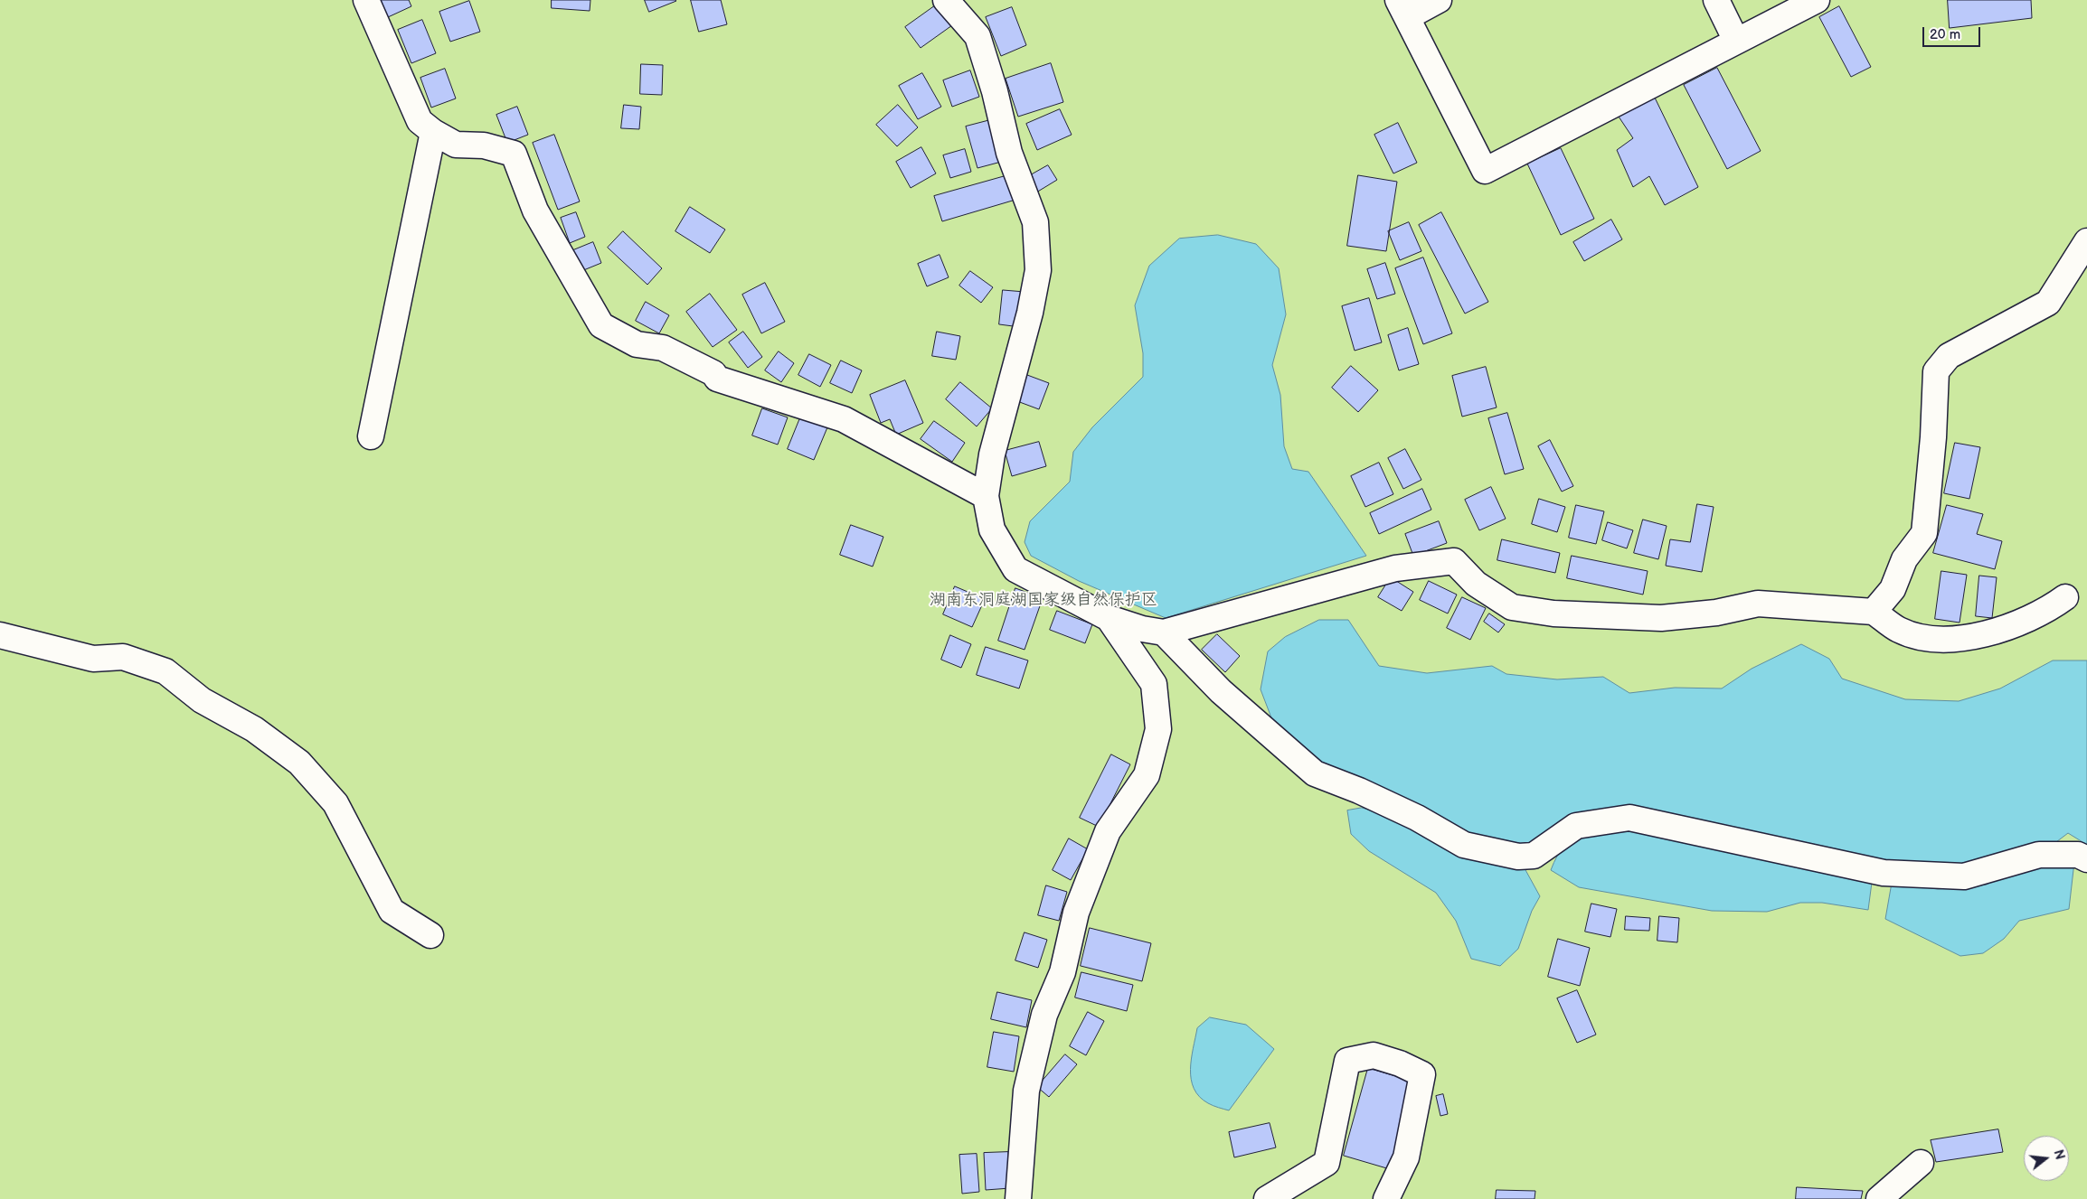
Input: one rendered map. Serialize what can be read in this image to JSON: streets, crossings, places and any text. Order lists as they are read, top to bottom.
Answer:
{
  "parks": ["湖南东洞庭湖国家级自然保护区"],
  "scale_bar": "20 m",
  "north": "right"
}
